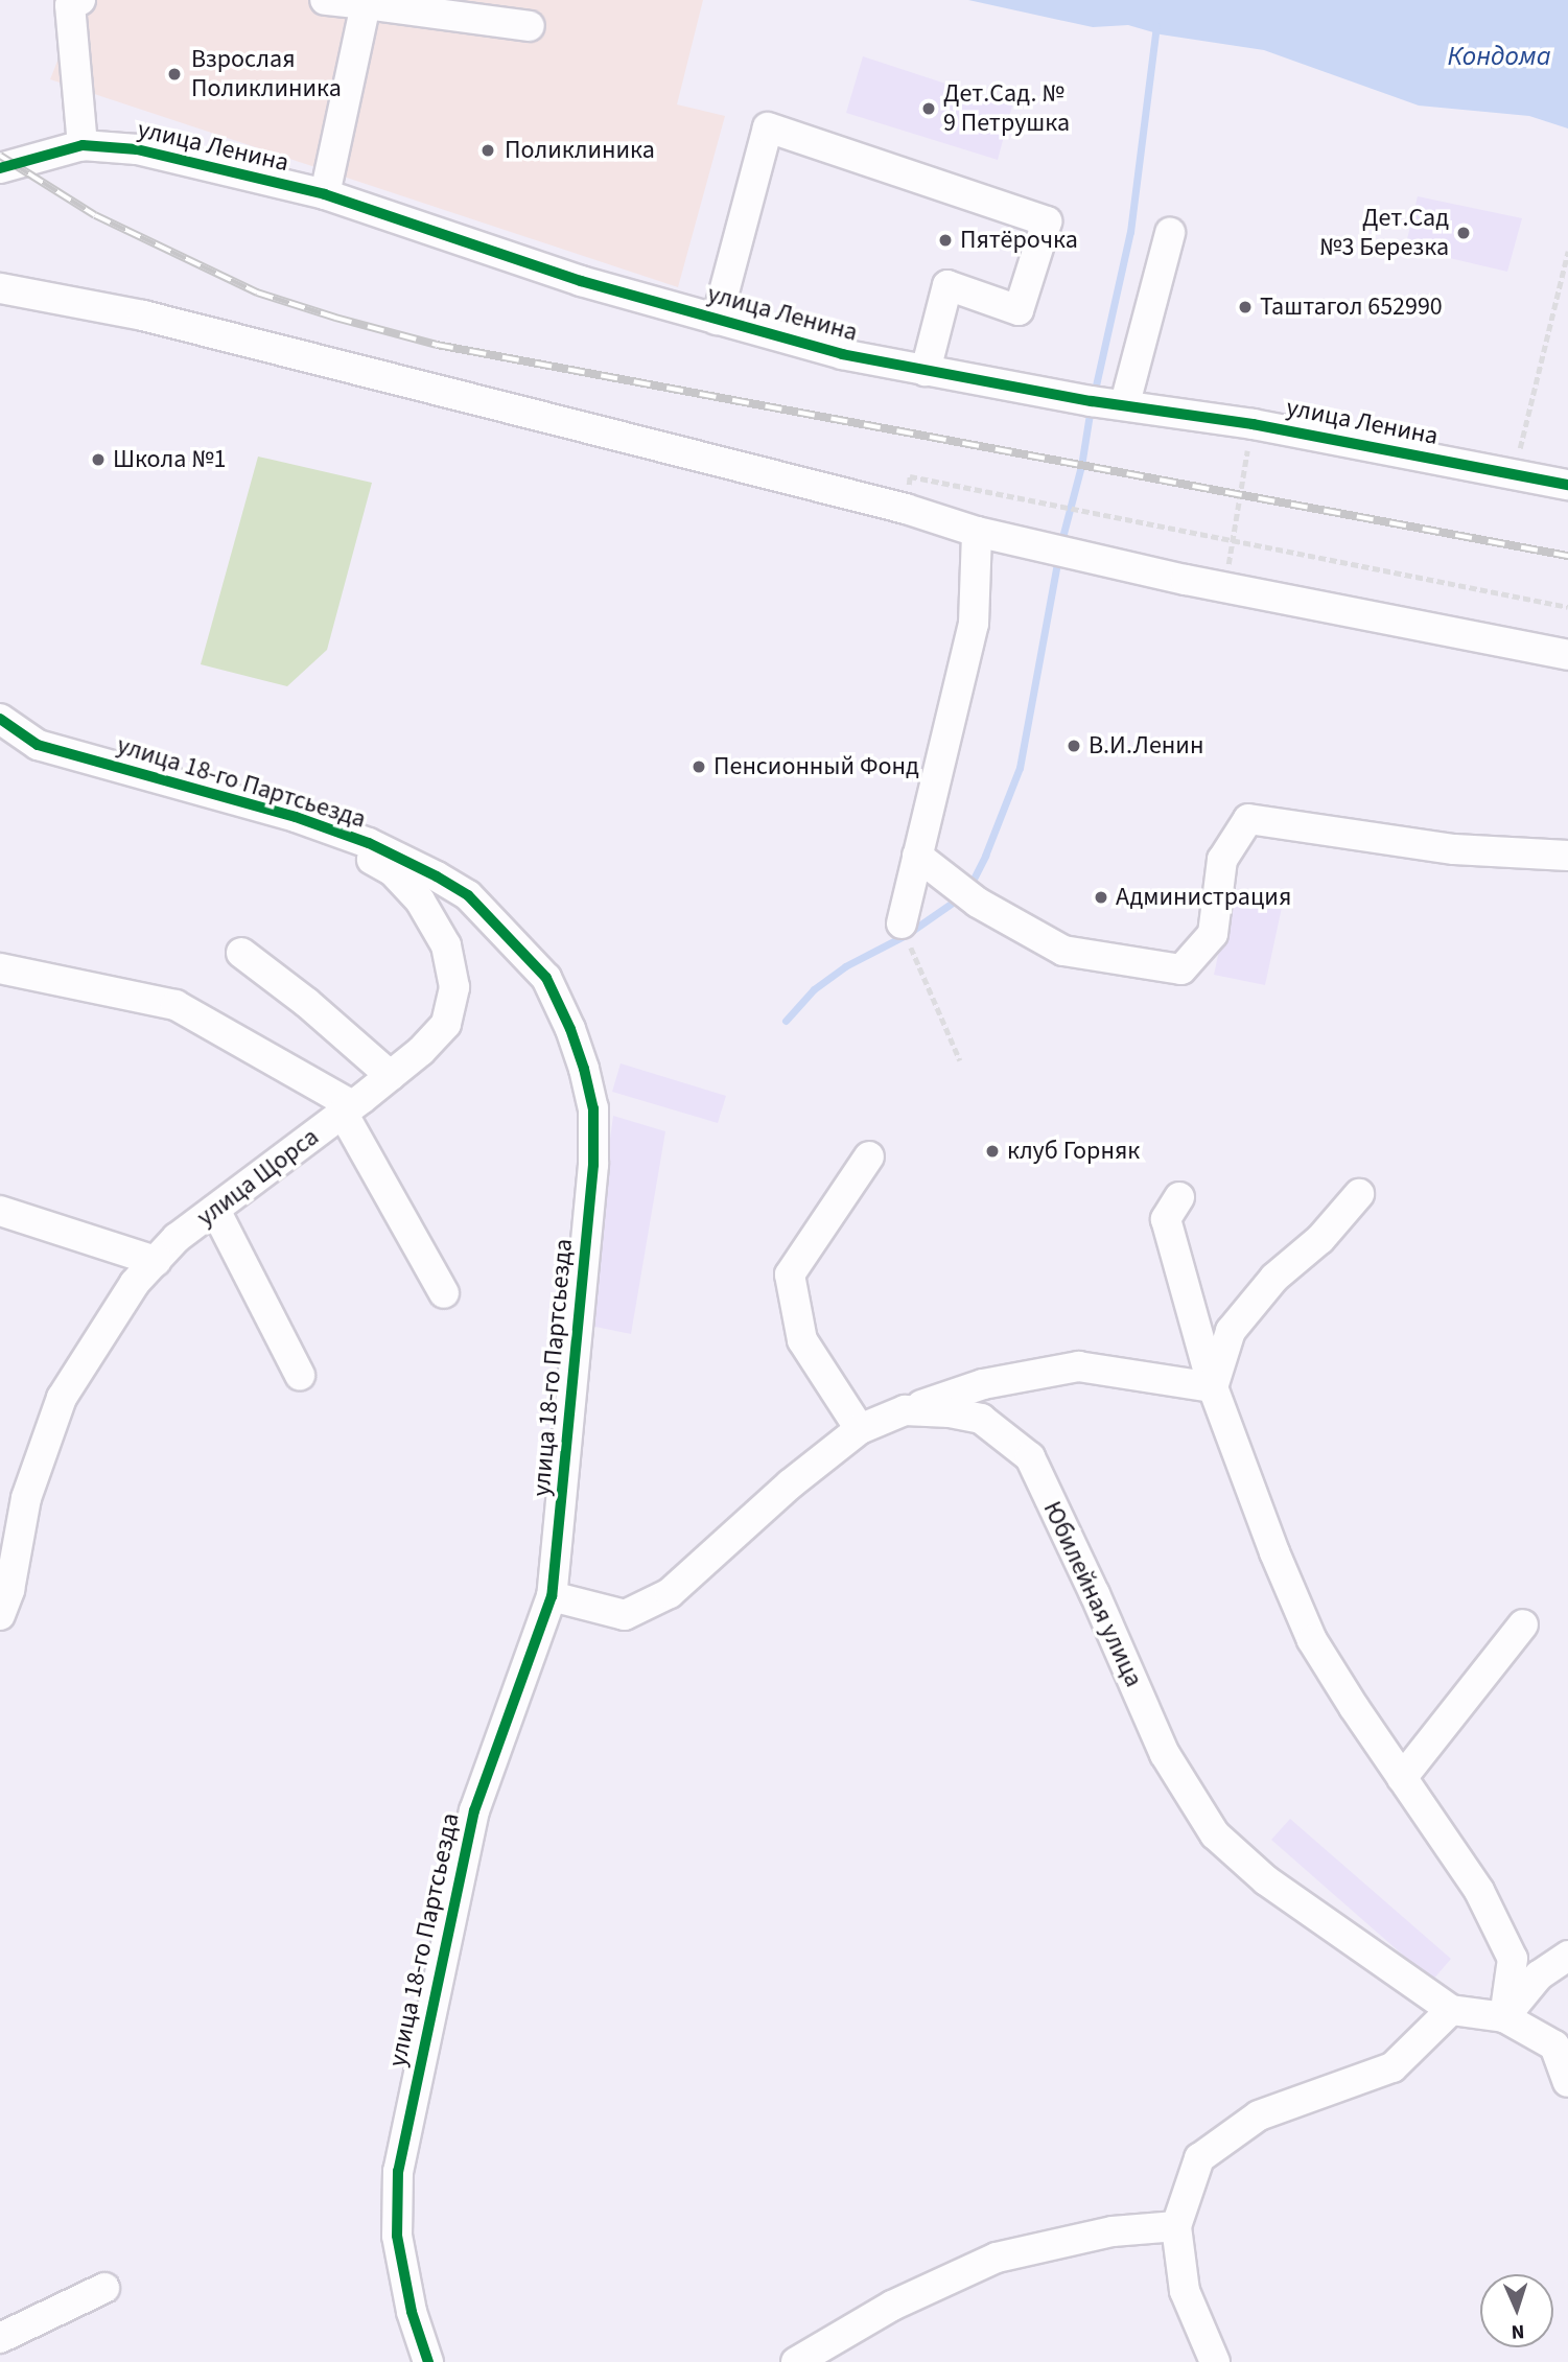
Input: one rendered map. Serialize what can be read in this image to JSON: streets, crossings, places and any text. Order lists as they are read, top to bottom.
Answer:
{
  "streets": {
    "street": [
      "улица Ленина",
      "улица 18-го Партсьезда",
      "улица Щорса",
      "Юбилейная улица"
    ]
  },
  "crossings": [
    ["улица 18-го Партсьезда", "улица Щорса"],
    ["улица 18-го Партсьезда", "Юбилейная улица"]
  ],
  "water": ["Кондома"],
  "places": [
    "Взрослая Поликлиника",
    "Дет.Сад. № 9 Петрушка",
    "Поликлиника",
    "Дет.Сад №3 Березка",
    "Пятёрочка",
    "Таштагол 652990",
    "Школа №1",
    "В.И.Ленин",
    "Пенсионный Фонд",
    "Администрация",
    "клуб Горняк"
  ],
  "north": "bottom"
}
